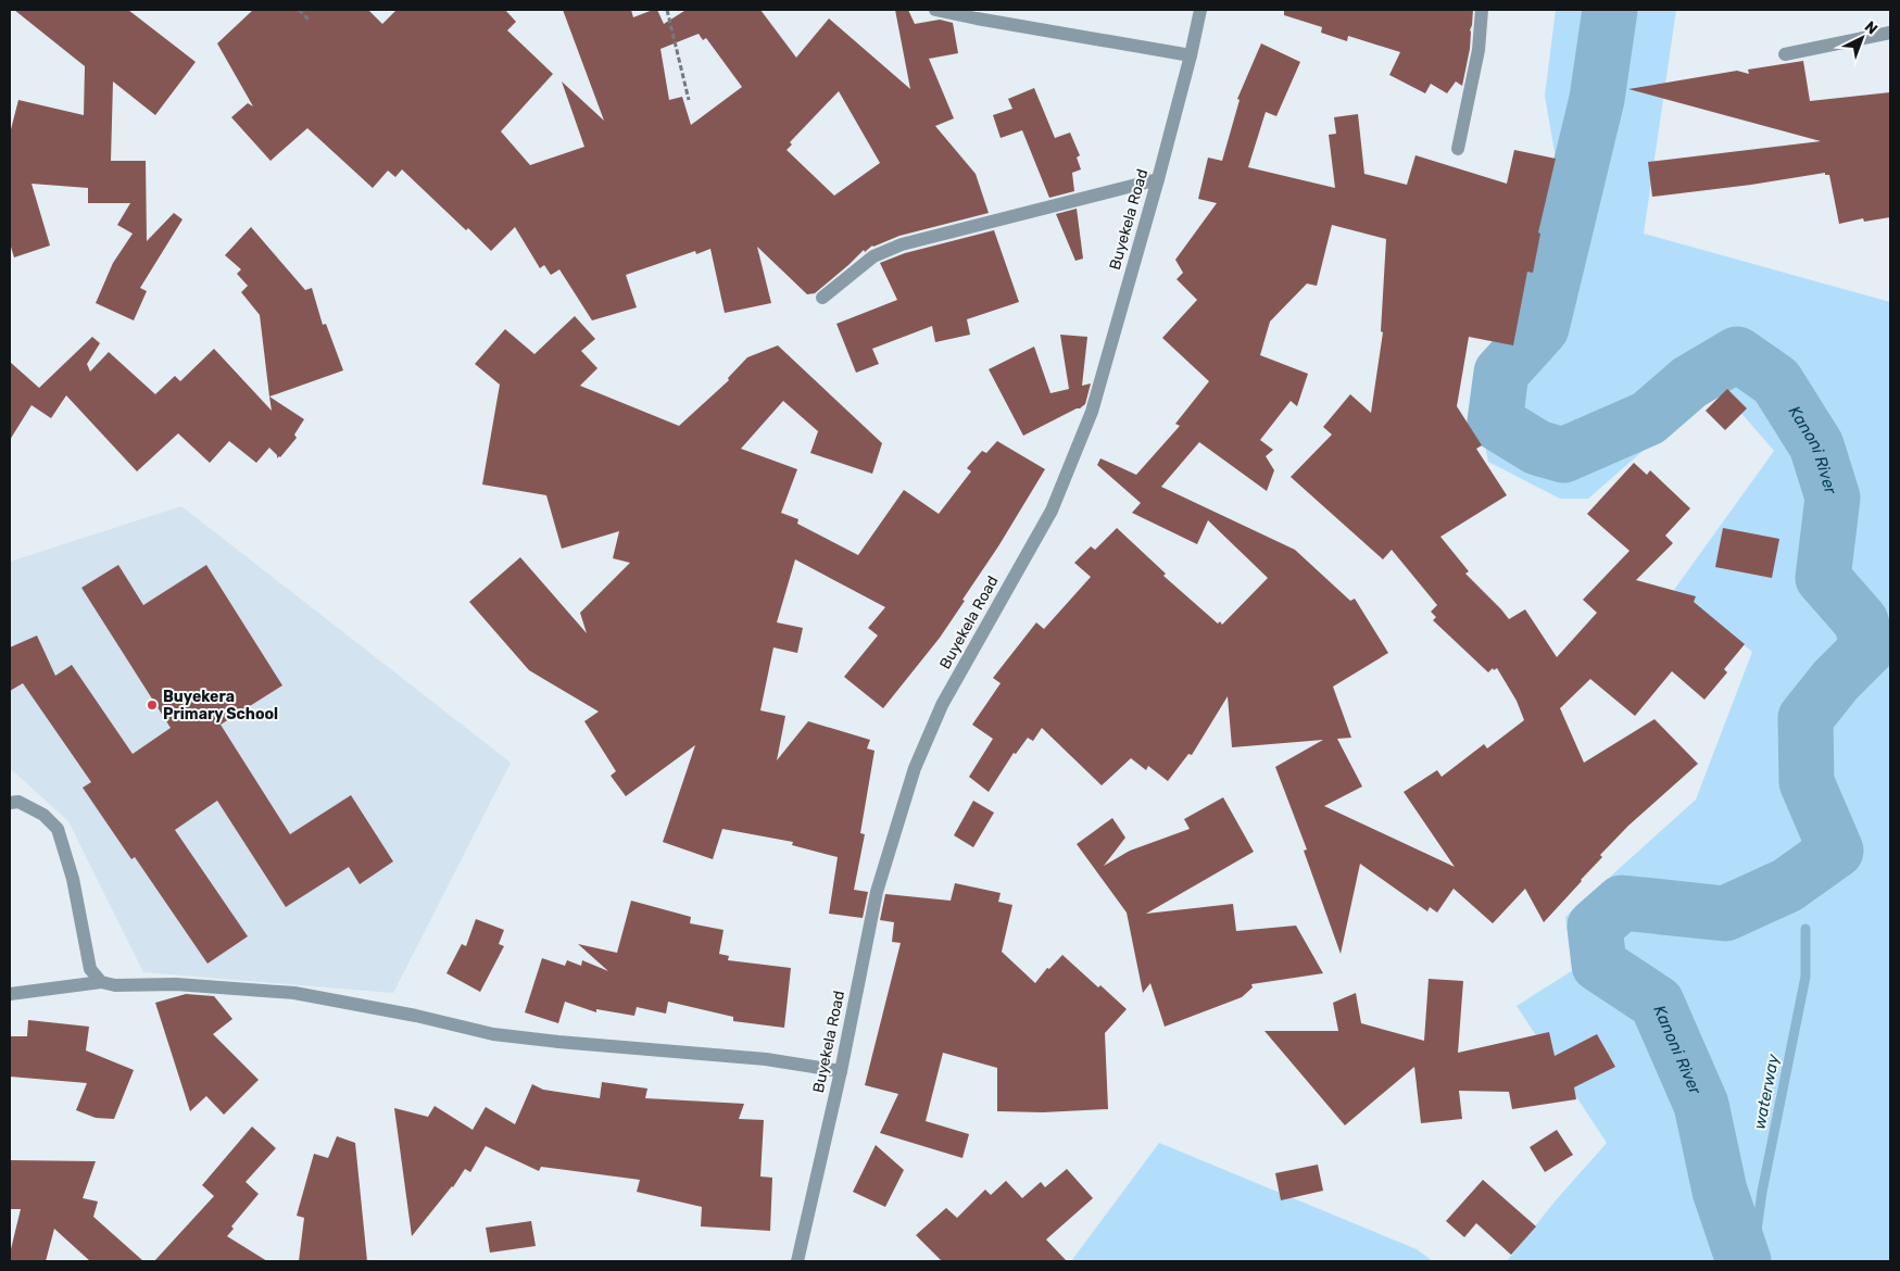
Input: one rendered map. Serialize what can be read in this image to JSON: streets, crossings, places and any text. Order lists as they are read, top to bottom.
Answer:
{
  "streets": {
    "street": ["Buyekela Road"]
  },
  "water": ["Kanoni River", "waterway"],
  "places": ["Buyekera Primary School"],
  "north": "top right"
}
